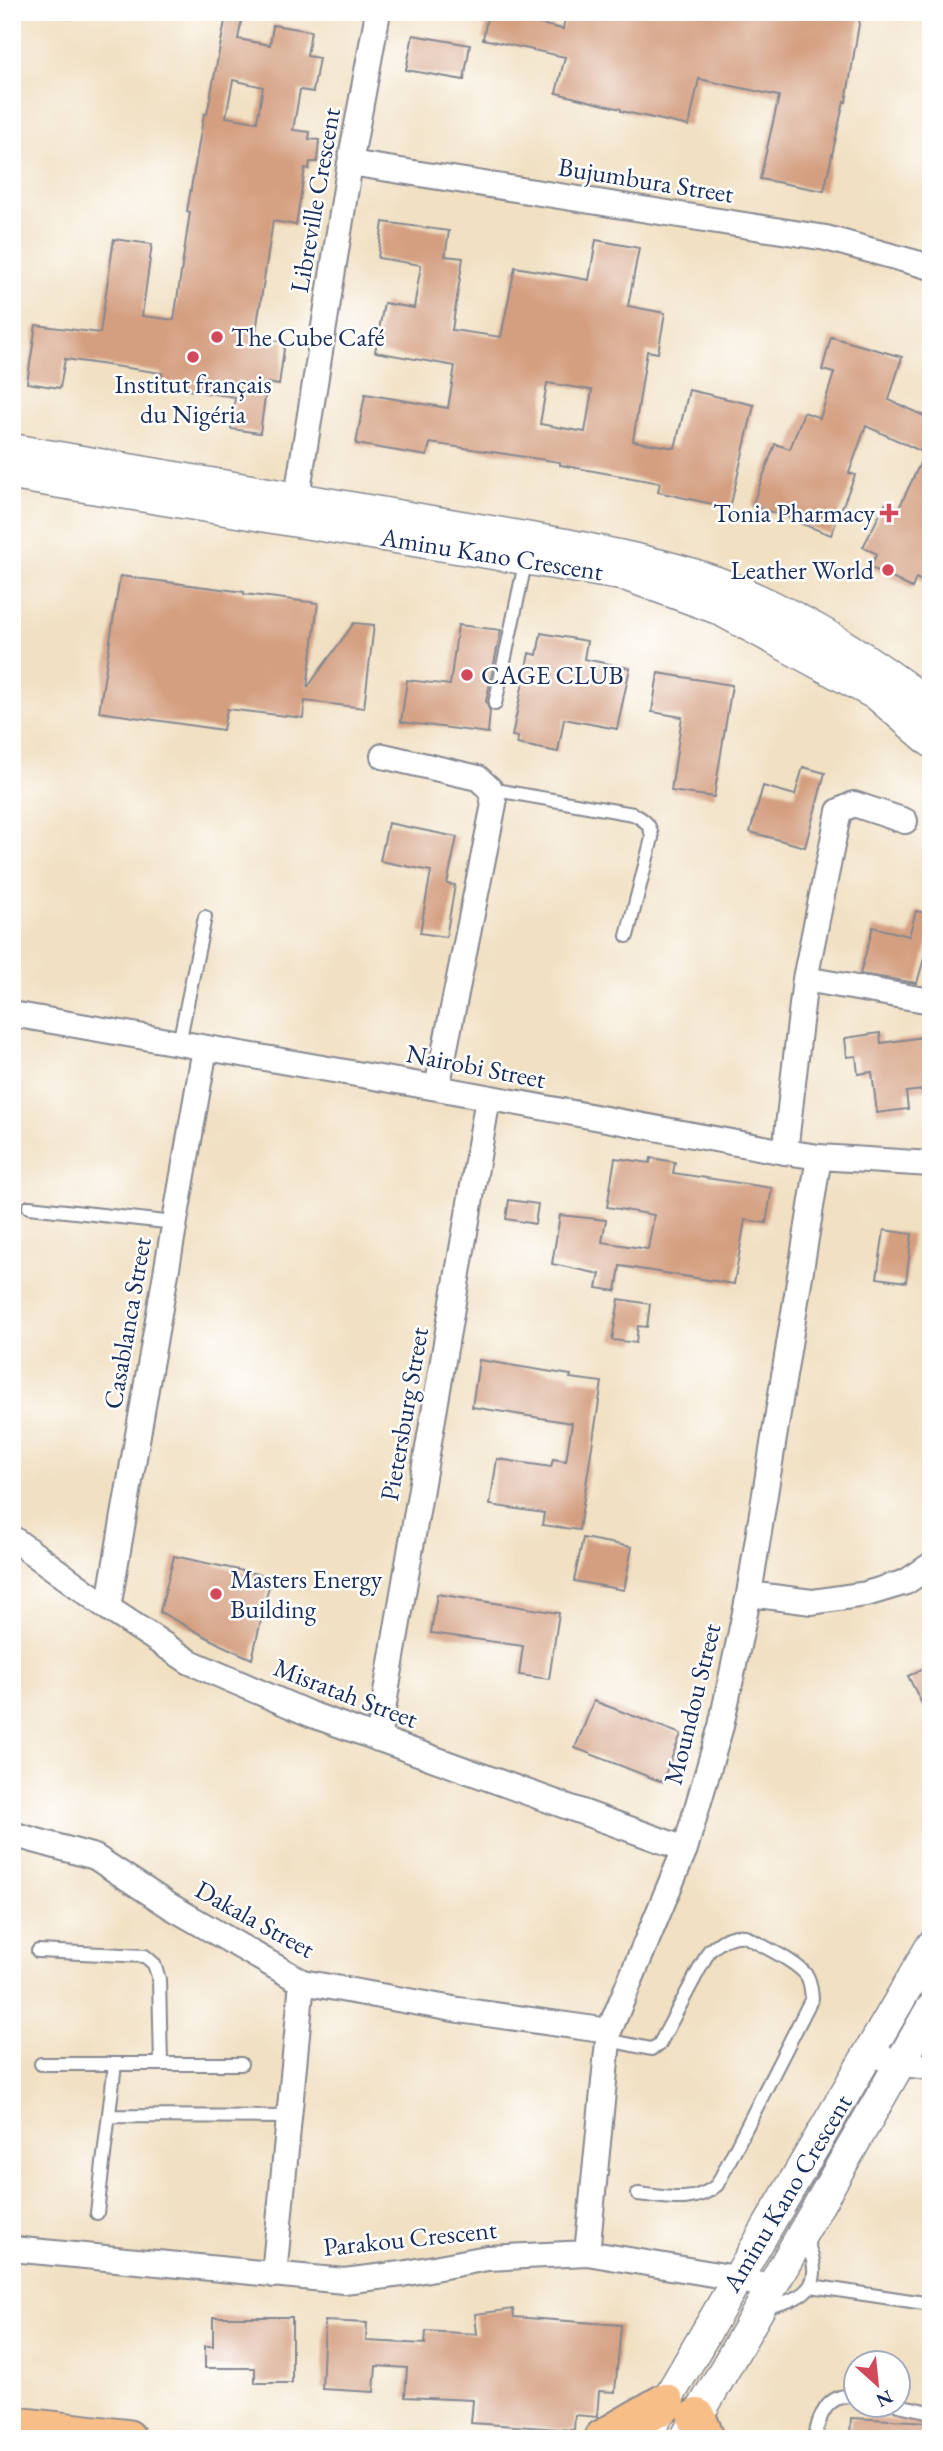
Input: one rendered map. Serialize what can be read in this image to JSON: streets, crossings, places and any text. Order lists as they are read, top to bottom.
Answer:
{
  "streets": {
    "street": [
      "Bujumbura Street",
      "Libreville Crescent",
      "Aminu Kano Crescent",
      "Nairobi Street",
      "Casablanca Street",
      "Pietersburg Street",
      "Misratah Street",
      "Moundou Street",
      "Dakala Street",
      "Parakou Crescent"
    ]
  },
  "crossings": [
    ["Bujumbura Street", "Libreville Crescent"],
    ["Libreville Crescent", "Aminu Kano Crescent"],
    ["Aminu Kano Crescent", "Parakou Crescent"],
    ["Nairobi Street", "Casablanca Street"],
    ["Nairobi Street", "Pietersburg Street"],
    ["Nairobi Street", "Moundou Street"],
    ["Casablanca Street", "Misratah Street"],
    ["Pietersburg Street", "Misratah Street"],
    ["Misratah Street", "Moundou Street"],
    ["Moundou Street", "Dakala Street"],
    ["Moundou Street", "Parakou Crescent"]
  ],
  "places": {
    "other": [
      "The Cube Café",
      "Institut français du Nigéria",
      "Leather World",
      "CAGE CLUB",
      "Masters Energy Building"
    ],
    "health": ["Tonia Pharmacy"]
  },
  "north": "bottom right"
}
